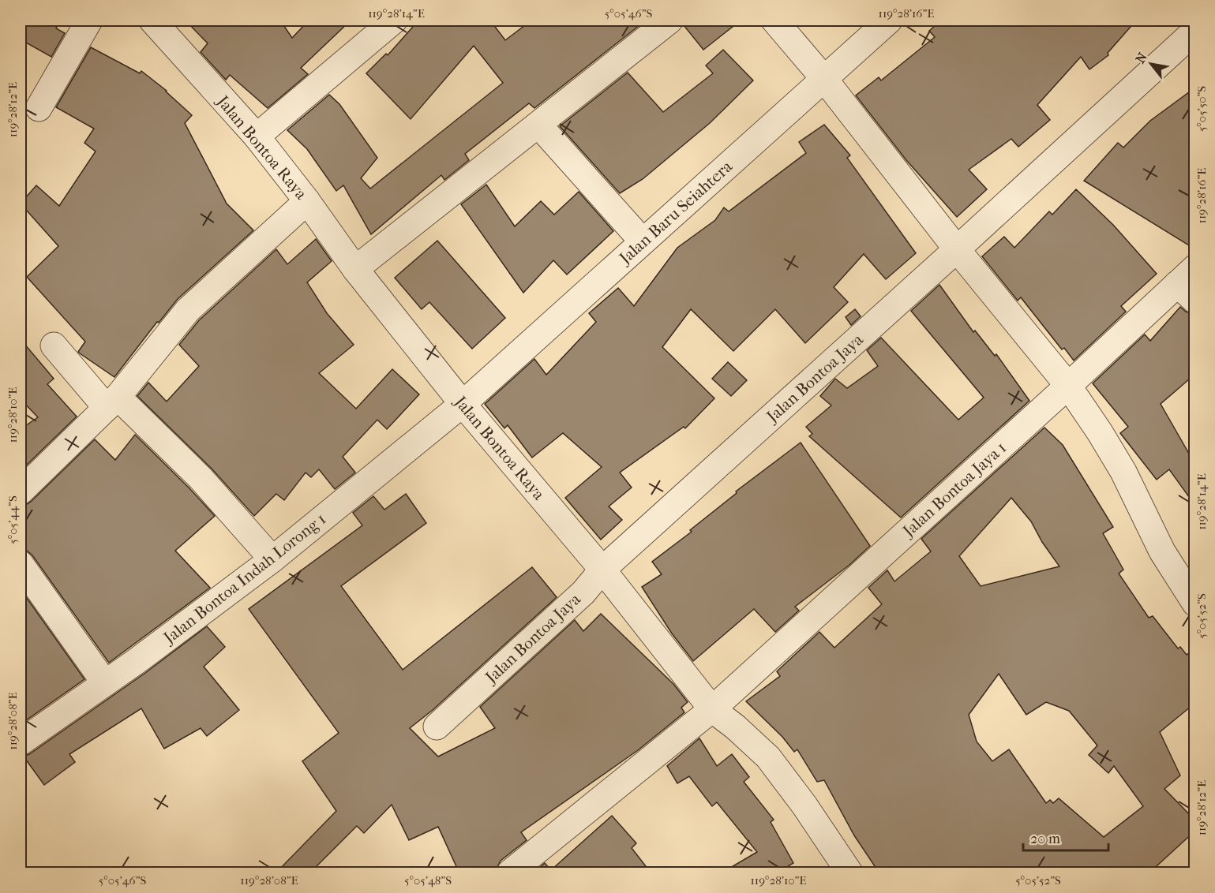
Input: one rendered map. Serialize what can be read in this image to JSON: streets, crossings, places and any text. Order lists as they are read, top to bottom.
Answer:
{
  "streets": {
    "street": [
      "Jalan Bontoa Raya",
      "Jalan Baru Seiahtera",
      "Jalan Bontoa Jaya",
      "Jalan Bontoa Jaya 1",
      "Jalan Bontoa Indah Lorong 1"
    ]
  },
  "crossings": [
    ["Jalan Bontoa Raya", "Jalan Baru Seiahtera"],
    ["Jalan Bontoa Raya", "Jalan Bontoa Jaya"],
    ["Jalan Bontoa Raya", "Jalan Bontoa Jaya 1"],
    ["Jalan Bontoa Raya", "Jalan Bontoa Indah Lorong 1"],
    ["Jalan Baru Seiahtera", "Jalan Bontoa Indah Lorong 1"]
  ],
  "scale_bar": "20 m",
  "north": "top left",
  "coordinates": [
    "119°28'14\"E",
    "5°05'46\"S",
    "119°28'16\"E",
    "5°05'50\"S",
    "119°28'12\"E",
    "119°28'10\"E",
    "5°05'44\"S",
    "5°05'52\"S",
    "119°28'08\"E",
    "5°05'48\"S"
  ]
}
